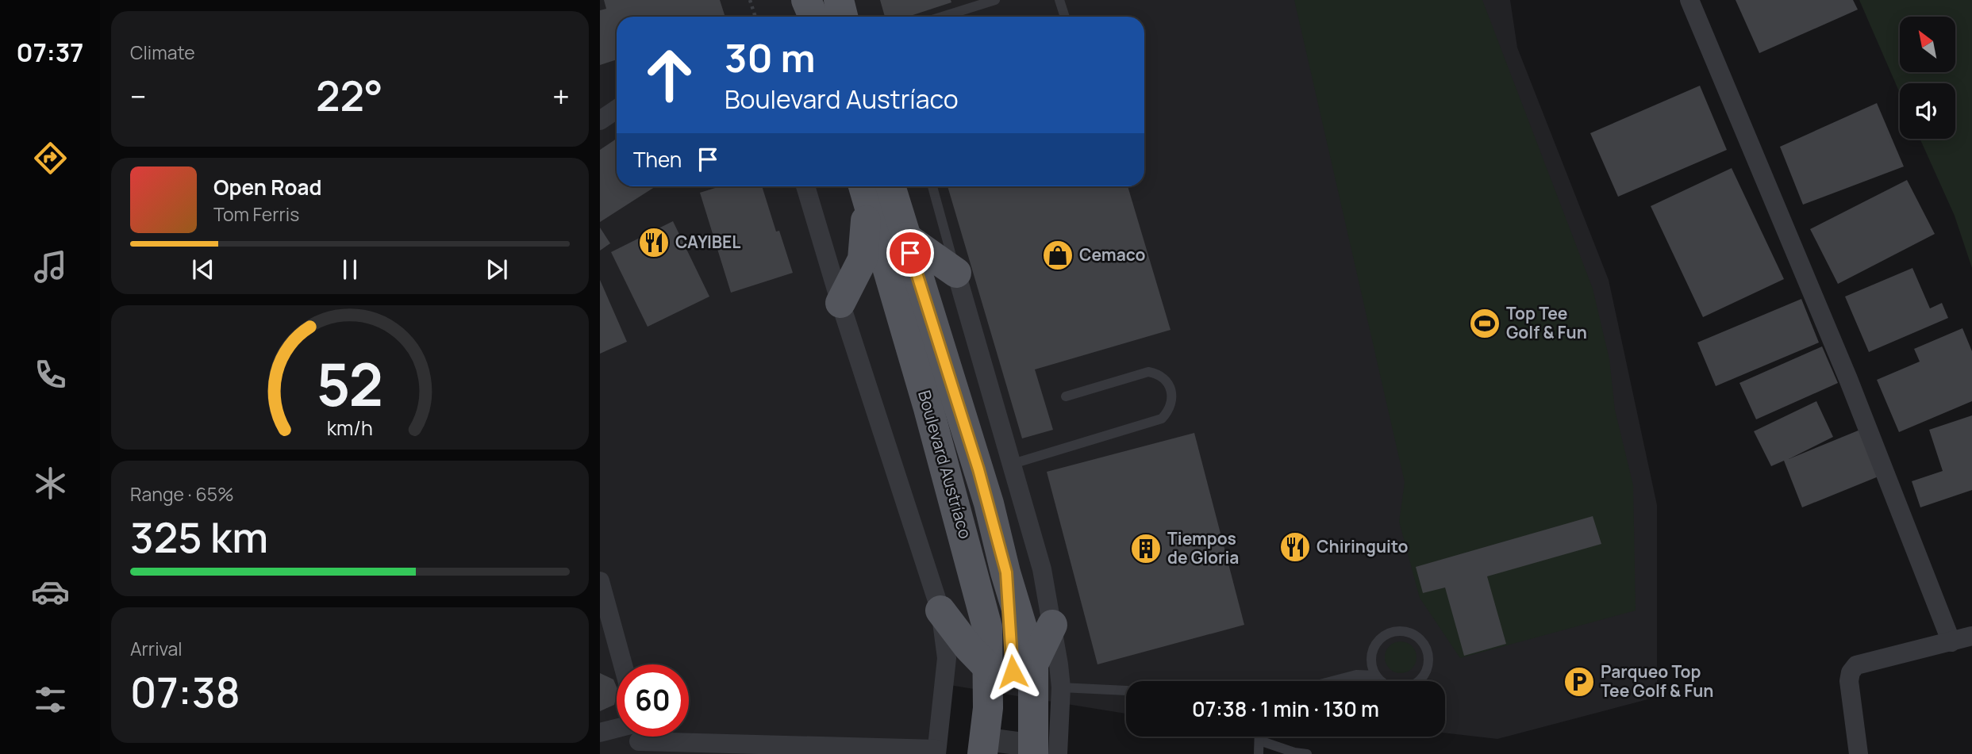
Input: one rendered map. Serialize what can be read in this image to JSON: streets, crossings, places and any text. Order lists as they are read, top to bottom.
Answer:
{
  "streets": {
    "main road": ["Boulevard Austríaco"]
  },
  "places": {
    "restaurant": ["CAYIBEL", "Chiringuito"],
    "shop": ["Cemaco"],
    "sports": ["Top Tee Golf & Fun"],
    "building": ["Tiempos de Gloria"],
    "parking": ["Parqueo Top Tee Golf & Fun"]
  },
  "north": "top left",
  "page": {
    "tabs": "07:37",
    "tile": [
      "Climate",
      ["Range · 65%", "325 km"],
      ["Arrival", "07:38"]
    ],
    "turn": ["30 m", "Boulevard Austríaco"],
    "heat": ["−", "22°", "+"],
    "then": "Then",
    "song": ["Open Road", "Tom Ferris"],
    "limit": "60",
    "trip": "07:38 · 1 min · 130 m",
    "gauge": ["52", "km/h"]
  }
}
